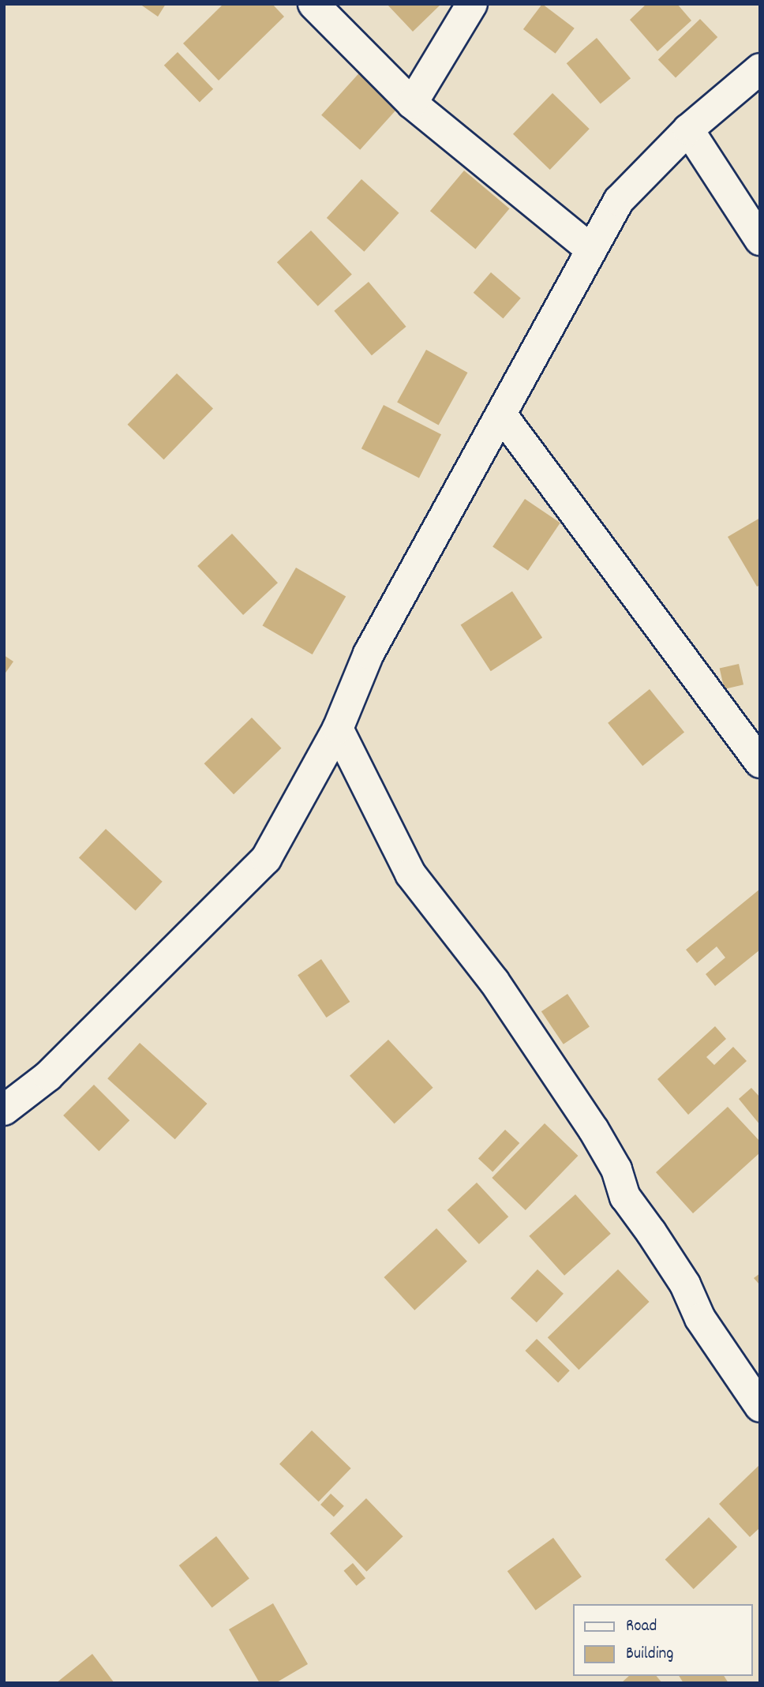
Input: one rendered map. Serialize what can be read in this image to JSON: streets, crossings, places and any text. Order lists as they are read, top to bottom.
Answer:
{
  "legend": ["Road", "Building"]
}
